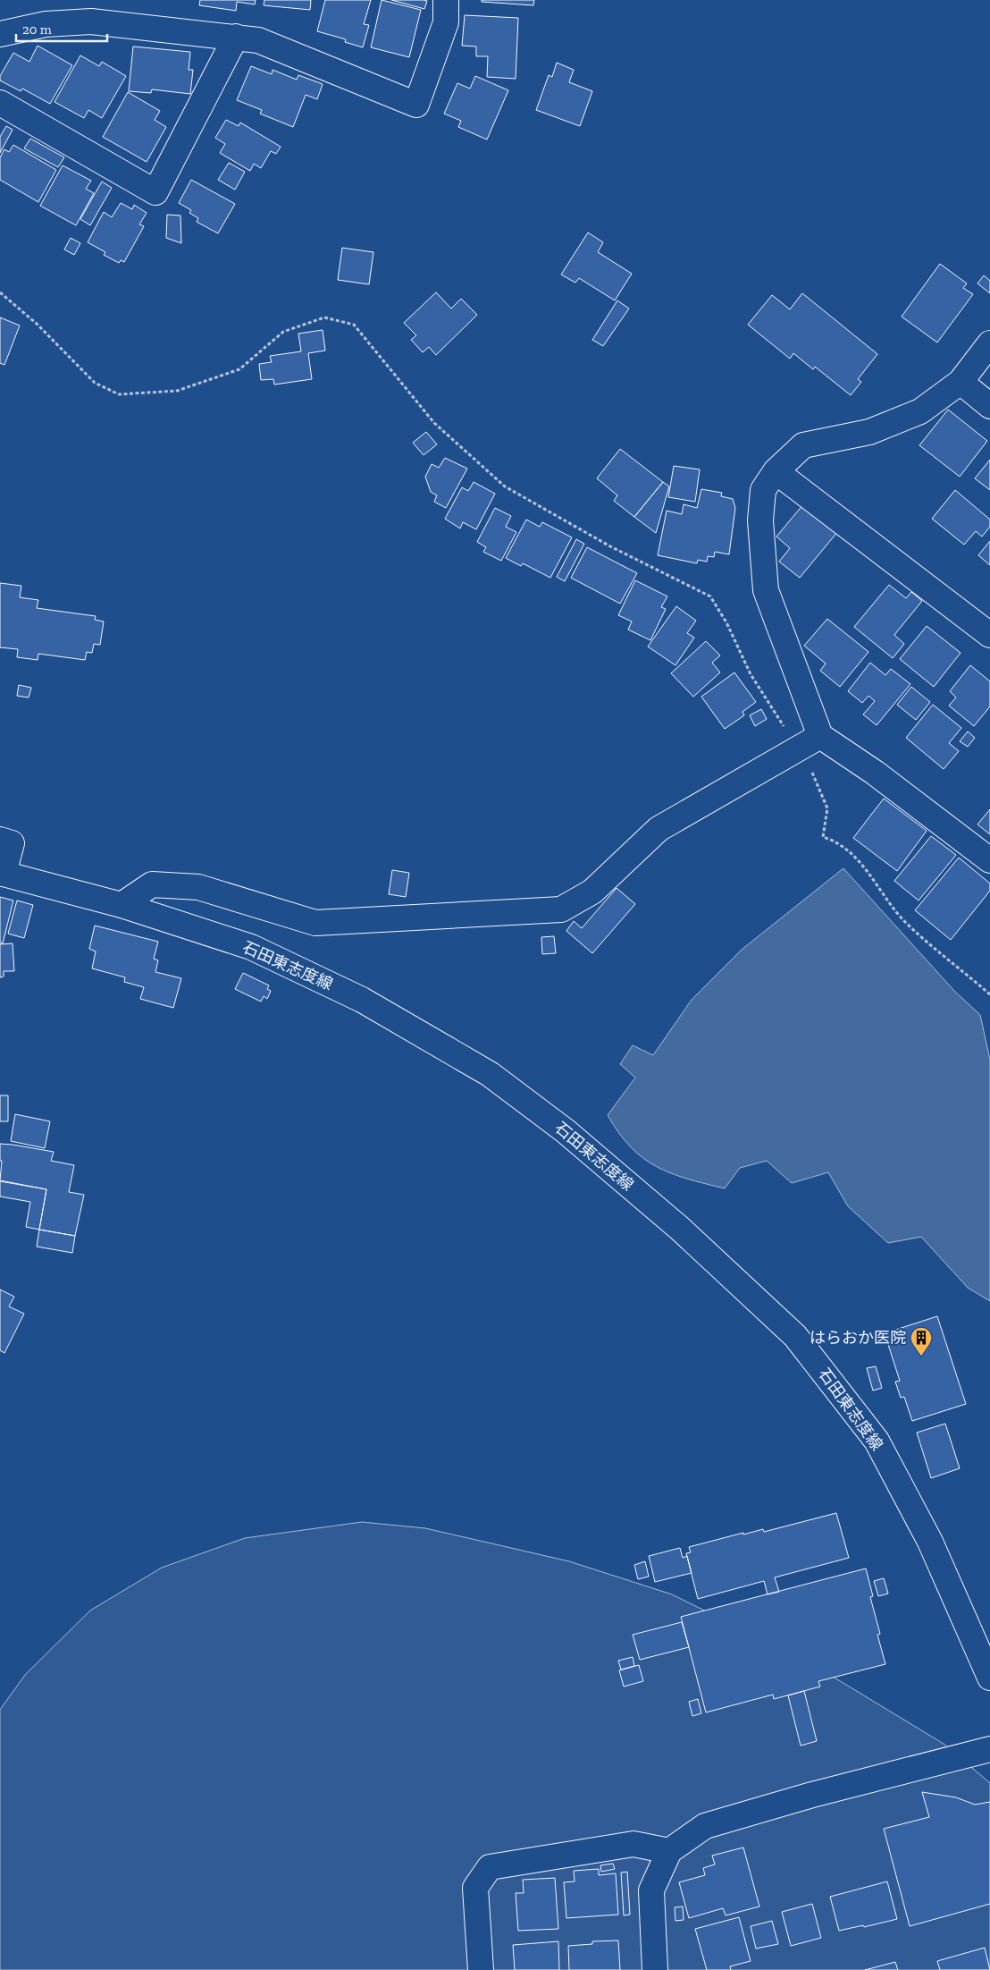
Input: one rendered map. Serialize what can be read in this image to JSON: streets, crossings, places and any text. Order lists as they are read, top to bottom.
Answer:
{
  "streets": {
    "street": ["石田東志度線"]
  },
  "places": {
    "building": ["はらおか医院"]
  },
  "scale_bar": "20 m"
}
